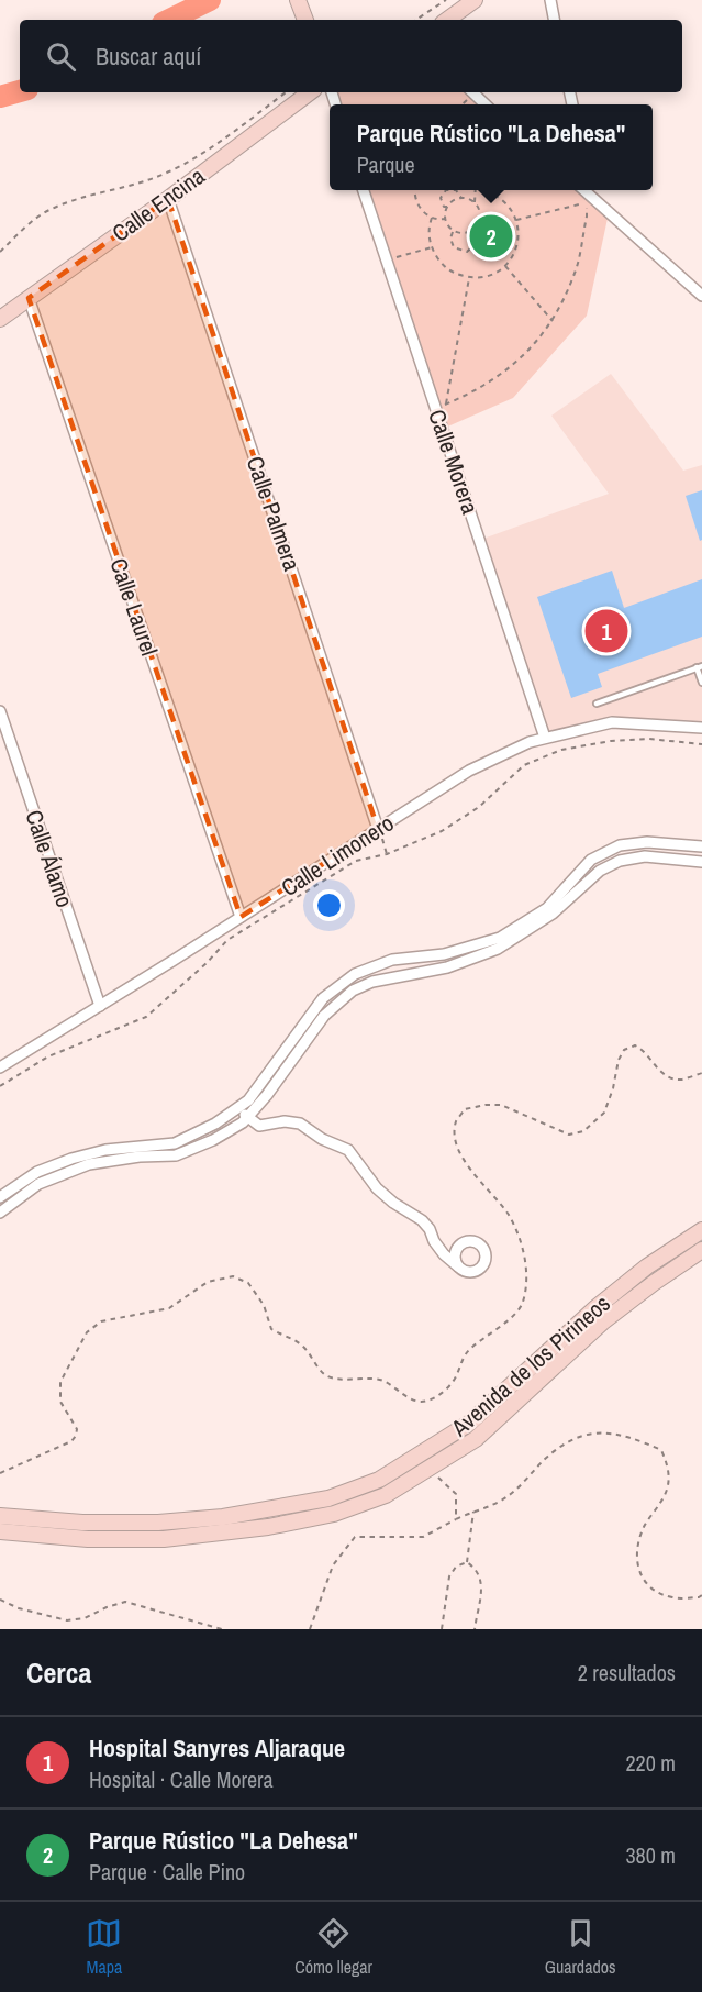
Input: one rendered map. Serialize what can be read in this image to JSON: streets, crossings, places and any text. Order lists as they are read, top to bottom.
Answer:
{
  "streets": {
    "street": [
      "Calle Encina",
      "Calle Morera",
      "Calle Palmera",
      "Calle Laurel",
      "Calle Limonero",
      "Calle Álamo",
      "Avenida de los Pirineos"
    ]
  },
  "crossings": [
    ["Calle Encina", "Calle Palmera"],
    ["Calle Encina", "Calle Laurel"],
    ["Calle Morera", "Calle Limonero"],
    ["Calle Palmera", "Calle Limonero"],
    ["Calle Laurel", "Calle Limonero"],
    ["Calle Limonero", "Calle Álamo"]
  ],
  "page": {
    "search": "Buscar aquí",
    "popup": ["Parque Rústico \"La Dehesa\"", "Parque"],
    "pins": ["2", "1"],
    "heading": ["Cerca", "2 resultados"],
    "list": [
      {
        "mark": "1",
        "name": "Hospital Sanyres Aljaraque",
        "note": "Hospital · Calle Morera",
        "value": "220 m"
      },
      {
        "mark": "2",
        "name": "Parque Rústico \"La Dehesa\"",
        "note": "Parque · Calle Pino",
        "value": "380 m"
      }
    ],
    "nav": ["Mapa", "Cómo llegar", "Guardados"]
  }
}
